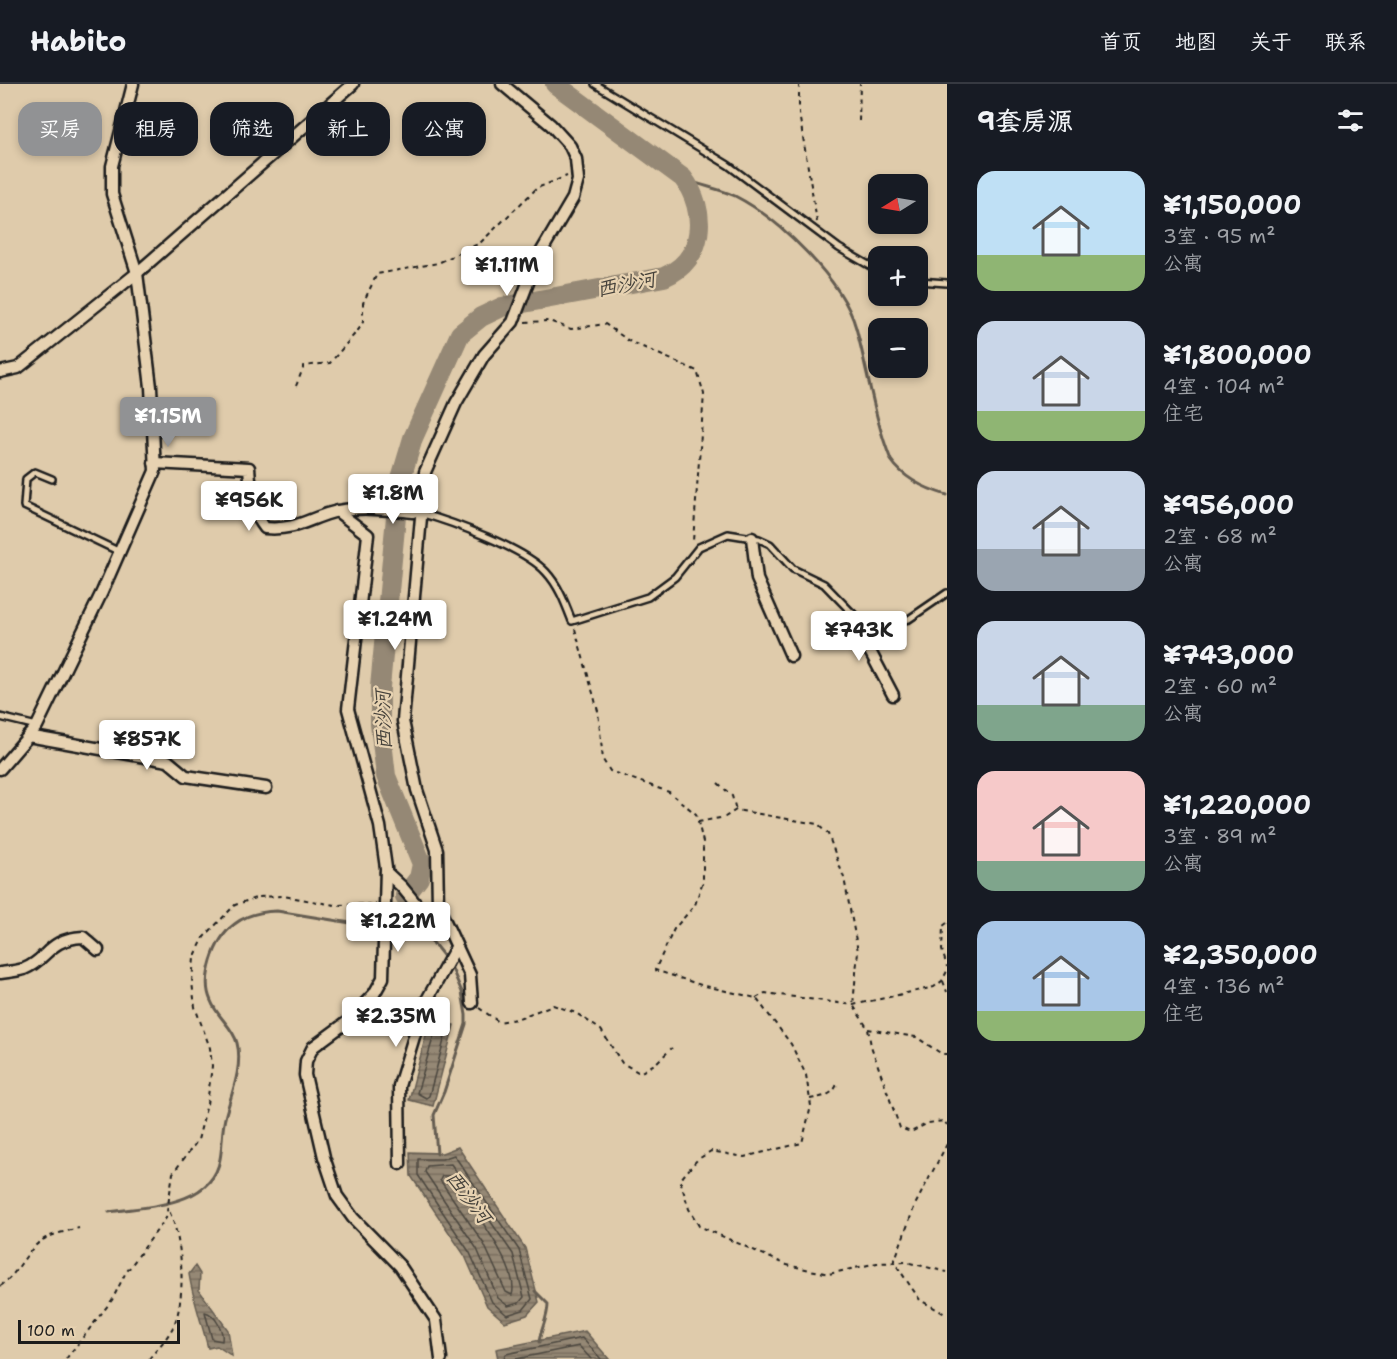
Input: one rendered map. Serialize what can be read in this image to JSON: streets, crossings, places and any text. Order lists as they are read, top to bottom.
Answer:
{
  "water": ["西沙河"],
  "scale_bar": "100 m",
  "north": "left",
  "page": {
    "header": "Habito",
    "nav": [
      "首页",
      "地图",
      "关于",
      "联系"
    ],
    "heading": "9套房源",
    "chip": [
      "买房",
      "租房",
      "筛选",
      "新上",
      "公寓"
    ],
    "list": [
      {
        "name": "¥1,150,000",
        "note": "3室 · 95 m² · 公寓"
      },
      {
        "name": "¥1,800,000",
        "note": "4室 · 104 m² · 住宅"
      },
      {
        "name": "¥956,000",
        "note": "2室 · 68 m² · 公寓"
      },
      {
        "name": "¥743,000",
        "note": "2室 · 60 m² · 公寓"
      },
      {
        "name": "¥1,220,000",
        "note": "3室 · 89 m² · 公寓"
      },
      {
        "name": "¥2,350,000",
        "note": "4室 · 136 m² · 住宅"
      }
    ],
    "map_buttons": ["+", "−"],
    "price": [
      "¥1.11M",
      "¥1.15M",
      "¥1.8M",
      "¥956K",
      "¥1.24M",
      "¥743K",
      "¥857K",
      "¥1.22M",
      "¥2.35M"
    ],
    "scale": "100 m"
  }
}
